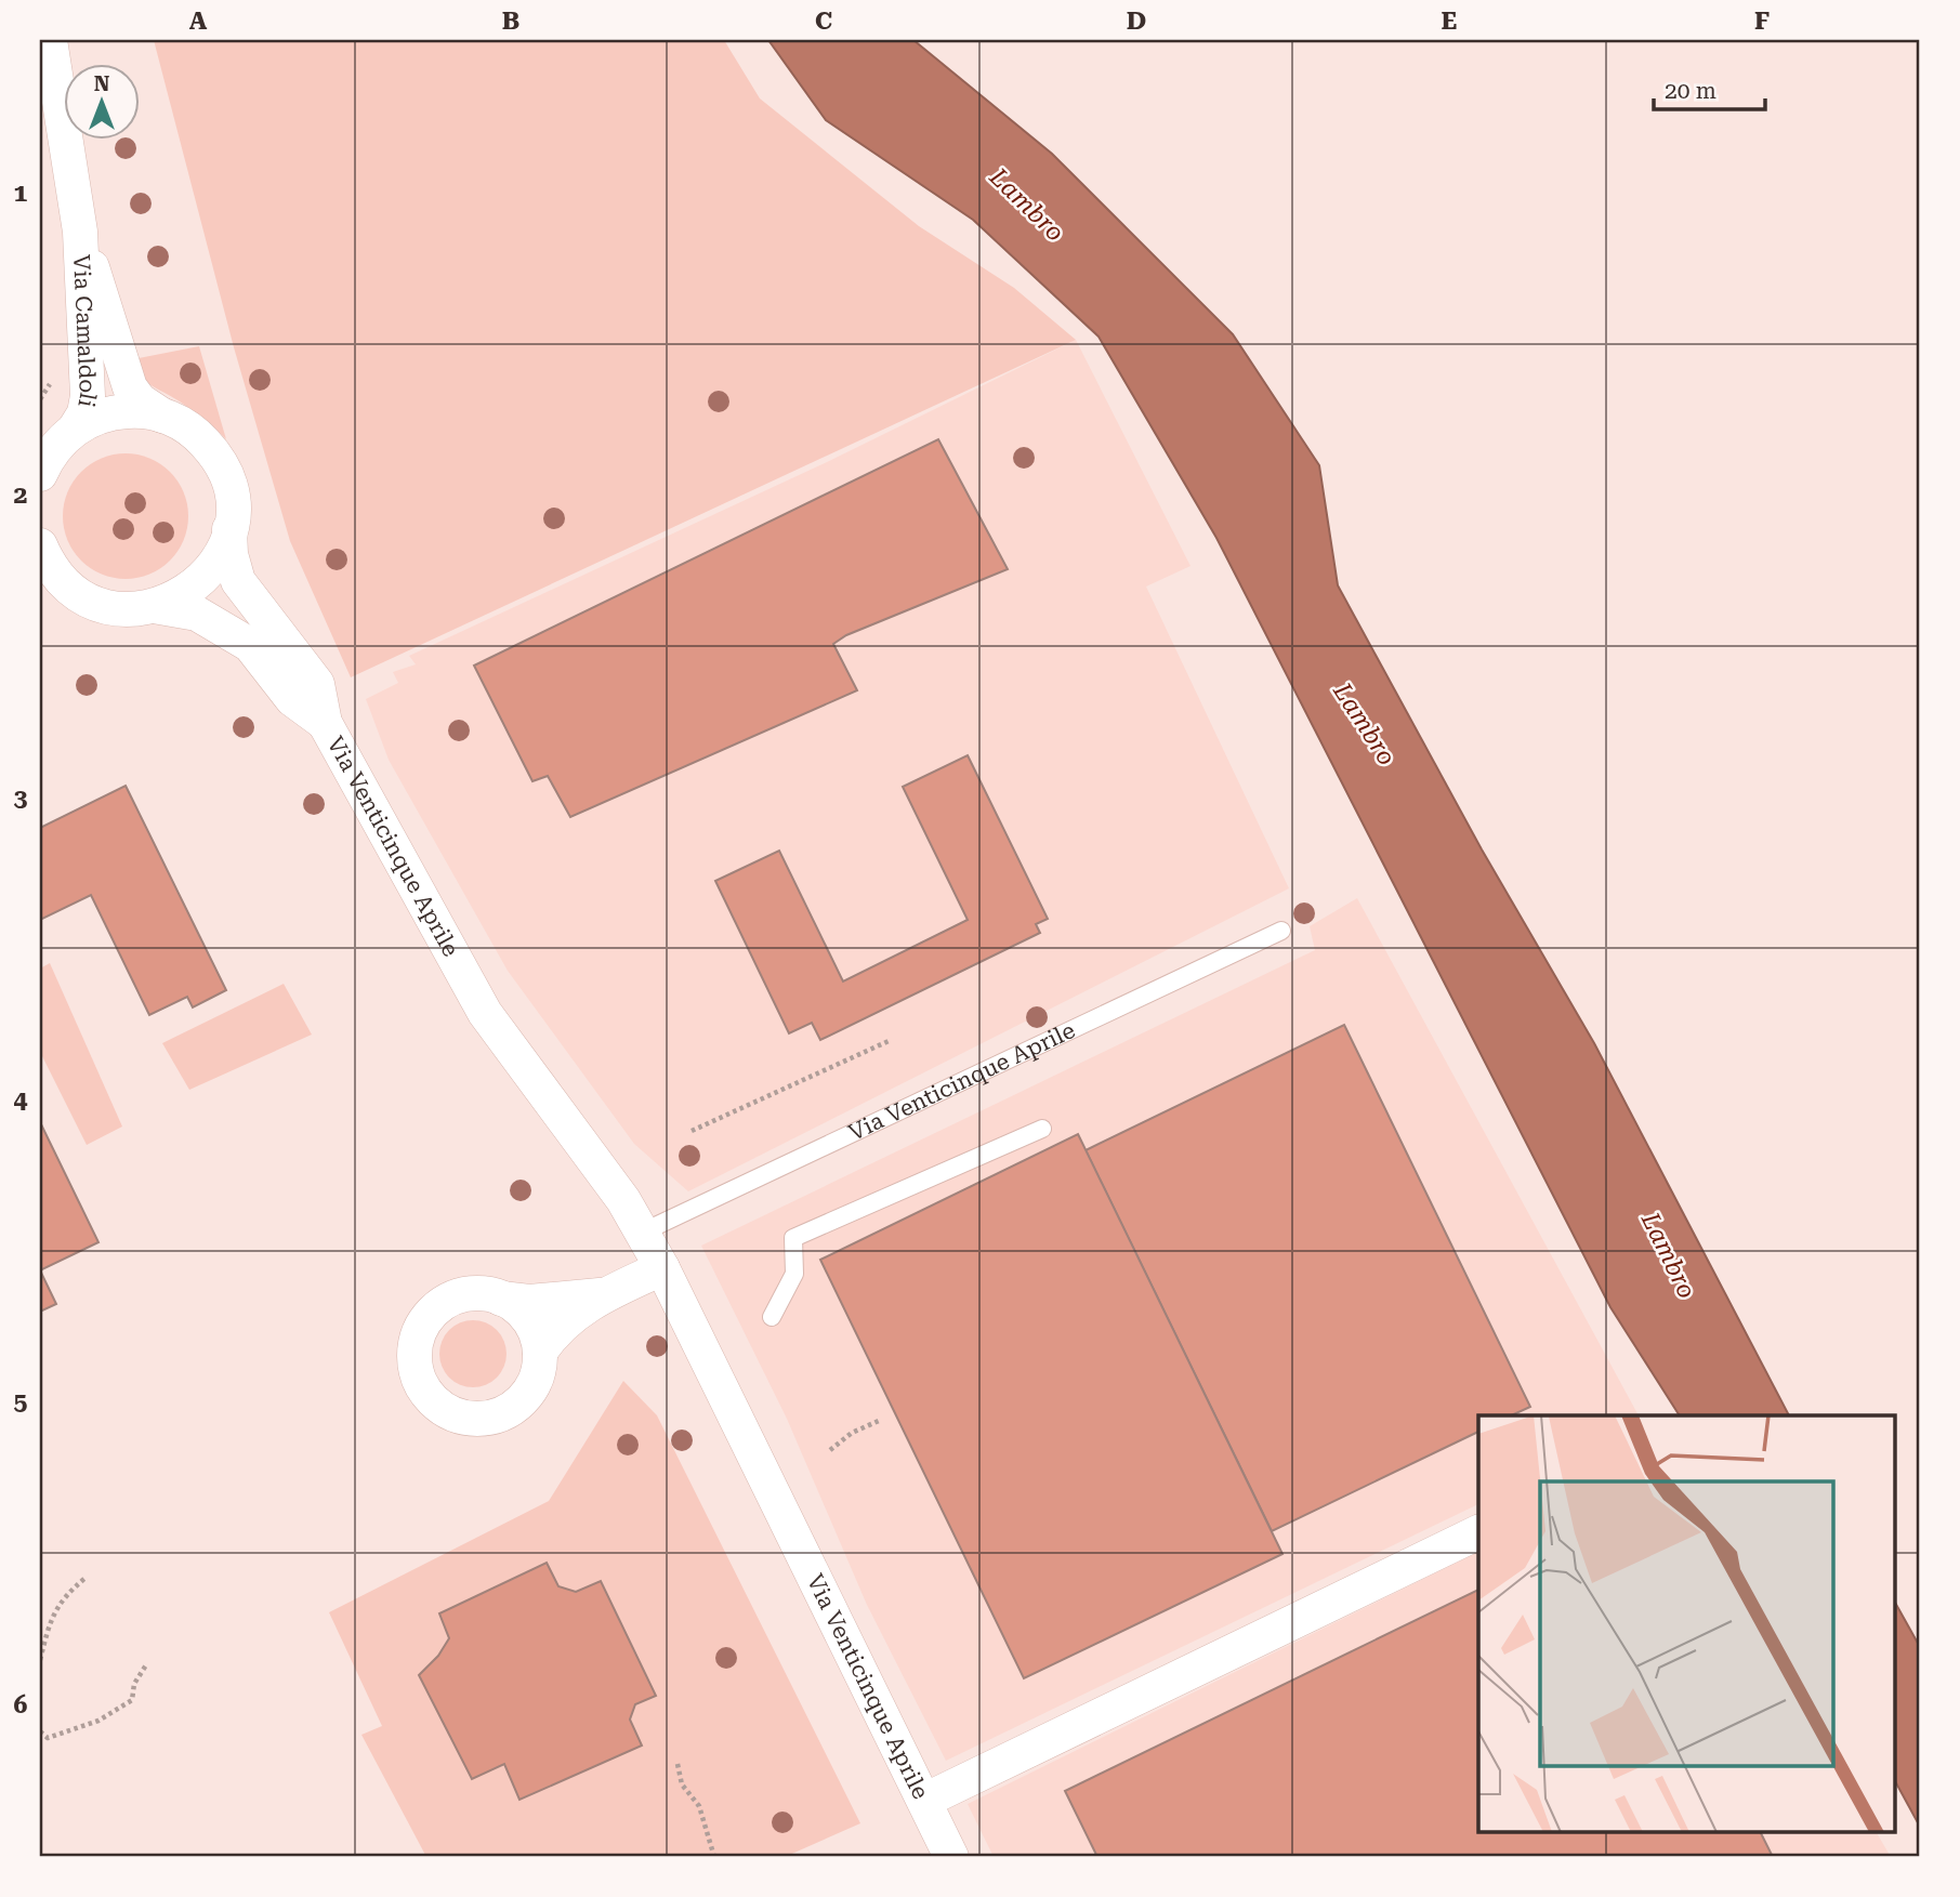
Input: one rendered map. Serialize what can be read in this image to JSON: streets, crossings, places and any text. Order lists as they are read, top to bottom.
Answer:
{
  "streets": {
    "street": ["Via Camaldoli", "Via Venticinque Aprile"]
  },
  "water": ["Lambro"],
  "scale_bar": "20 m",
  "north": "top",
  "grid": {
    "columns": [
      "A",
      "B",
      "C",
      "D",
      "E",
      "F"
    ],
    "rows": [
      "1",
      "2",
      "3",
      "4",
      "5",
      "6"
    ]
  }
}
